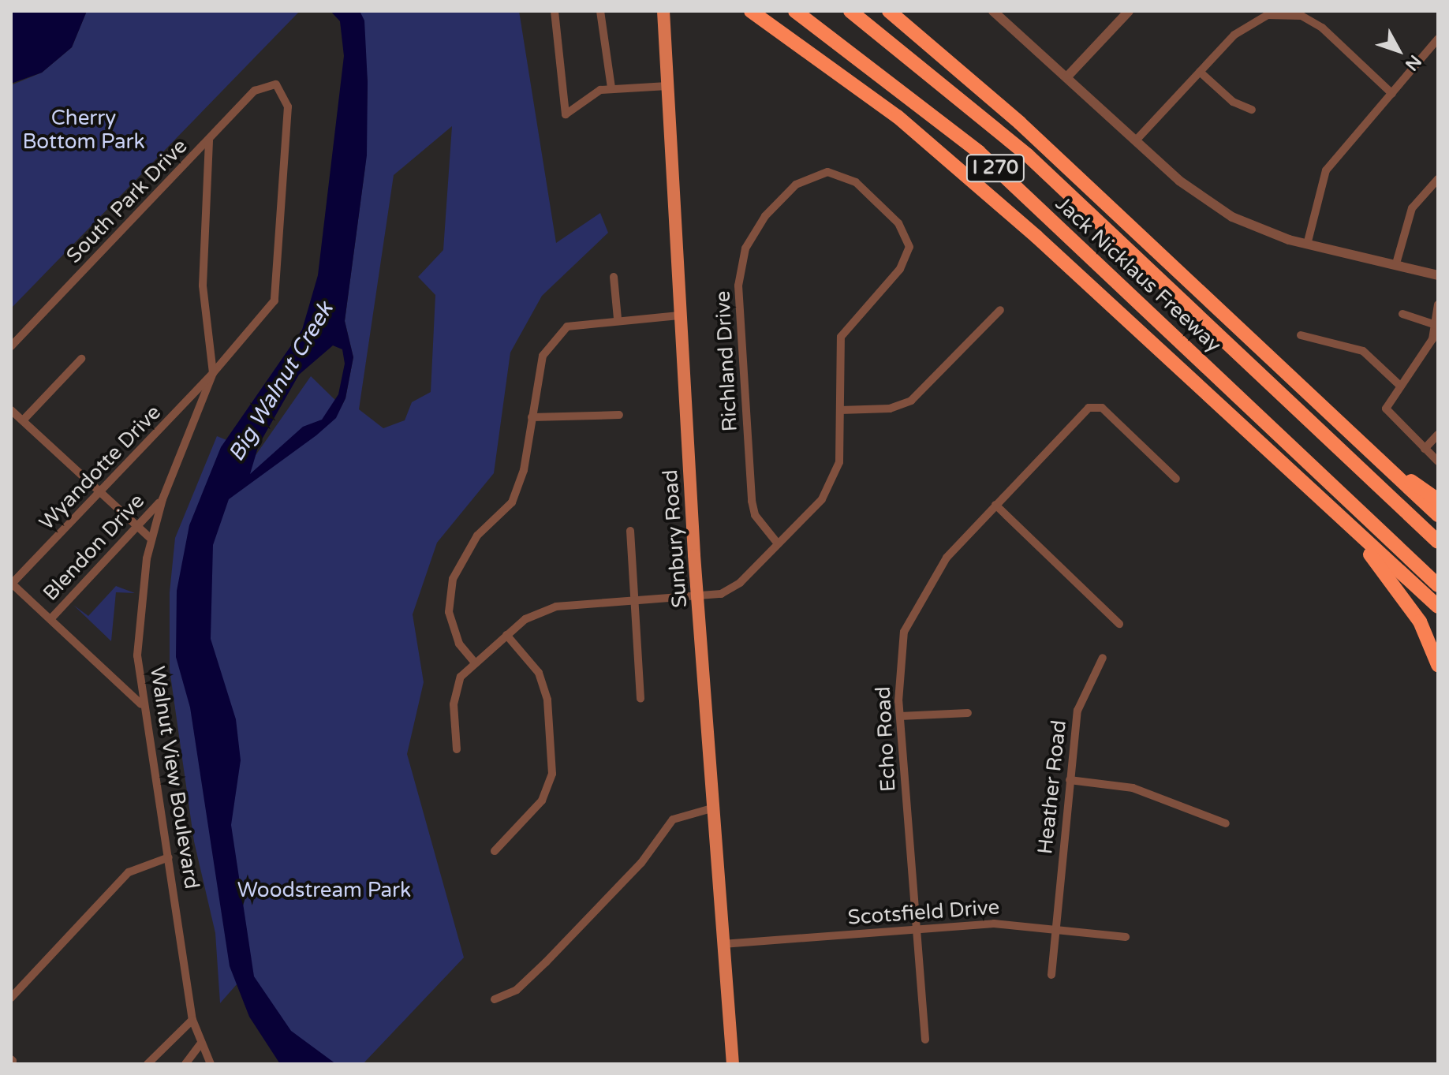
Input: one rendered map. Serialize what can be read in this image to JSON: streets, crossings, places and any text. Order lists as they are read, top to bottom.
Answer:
{
  "streets": {
    "highway": ["I 270", "Jack Nicklaus Freeway"],
    "main road": ["Sunbury Road"],
    "street": [
      "South Park Drive",
      "Richland Drive",
      "Wyandotte Drive",
      "Blendon Drive",
      "Echo Road",
      "Walnut View Boulevard",
      "Heather Road",
      "Scotsfield Drive"
    ]
  },
  "crossings": [
    ["South Park Drive", "Walnut View Boulevard"],
    ["Wyandotte Drive", "Walnut View Boulevard"],
    ["Sunbury Road", "Scotsfield Drive"],
    ["Blendon Drive", "Walnut View Boulevard"],
    ["Echo Road", "Scotsfield Drive"],
    ["Heather Road", "Scotsfield Drive"]
  ],
  "water": ["Big Walnut Creek"],
  "parks": ["Cherry Bottom Park", "Woodstream Park"],
  "north": "bottom right"
}
